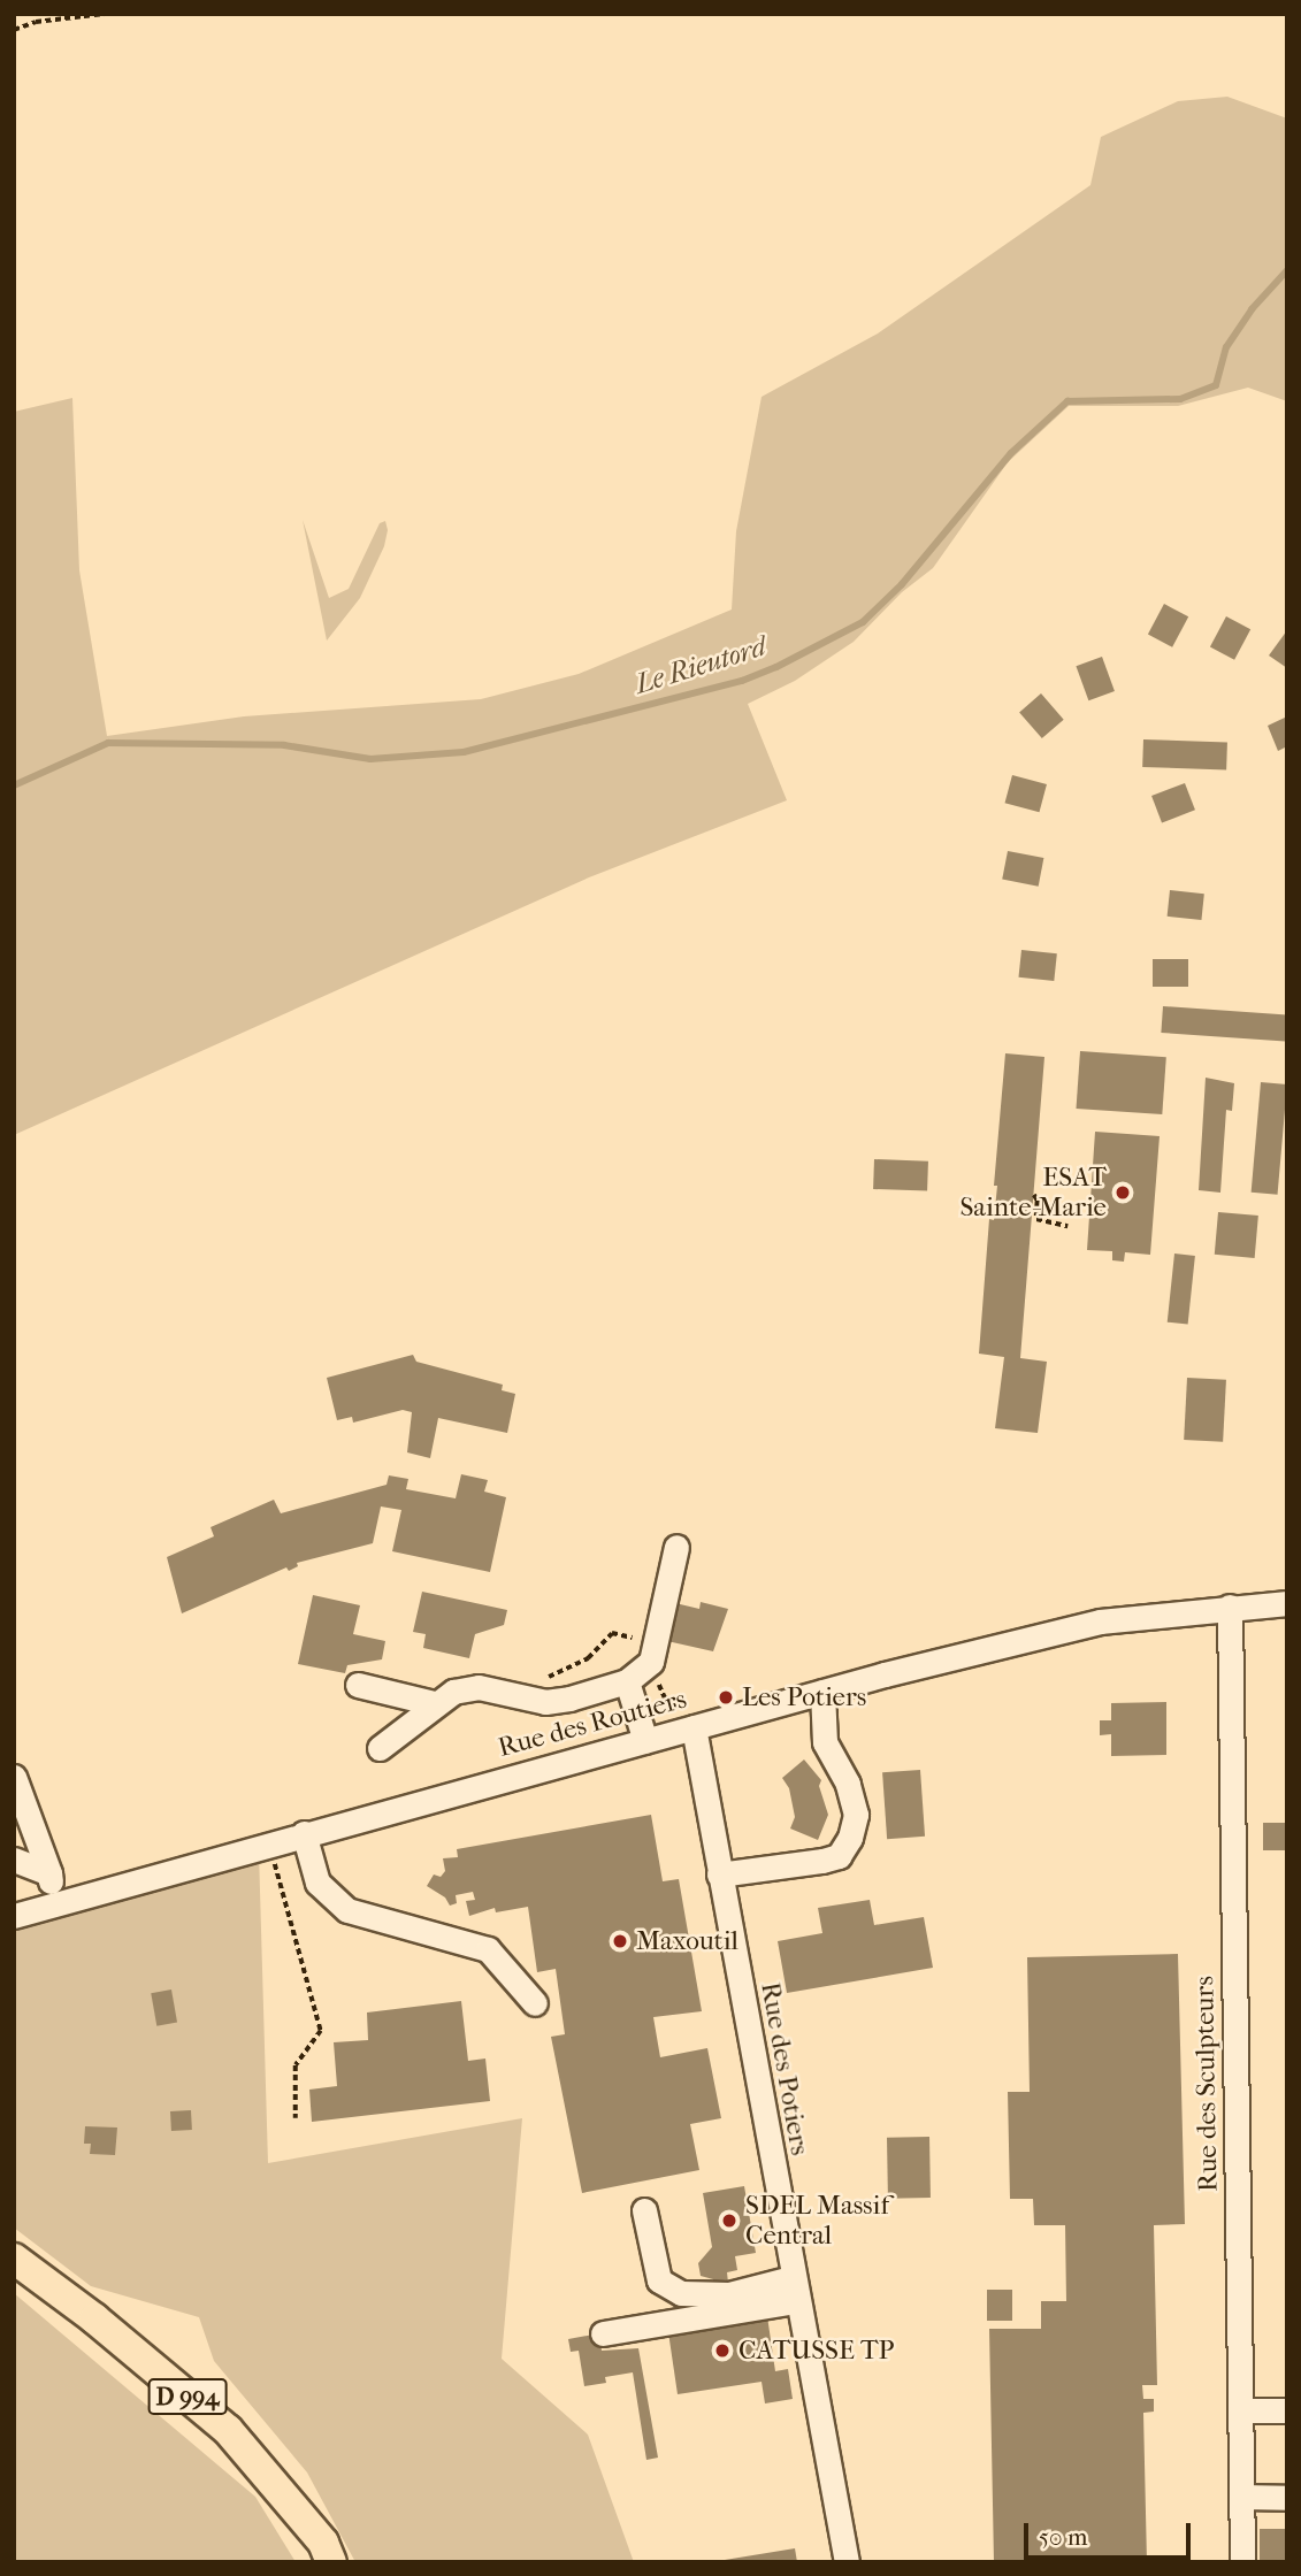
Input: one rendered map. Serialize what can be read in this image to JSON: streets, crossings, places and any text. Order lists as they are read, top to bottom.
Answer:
{
  "streets": {
    "main road": ["D 994"],
    "street": ["Rue des Routiers", "Rue des Potiers", "Rue des Sculpteurs"]
  },
  "crossings": [
    ["Rue des Routiers", "Rue des Potiers"],
    ["Rue des Routiers", "Rue des Sculpteurs"]
  ],
  "water": ["Le Rieutord"],
  "places": [
    "ESAT Sainte-Marie",
    "Les Potiers",
    "Maxoutil",
    "SDEL Massif Central",
    "CATUSSE TP"
  ],
  "scale_bar": "50 m"
}
